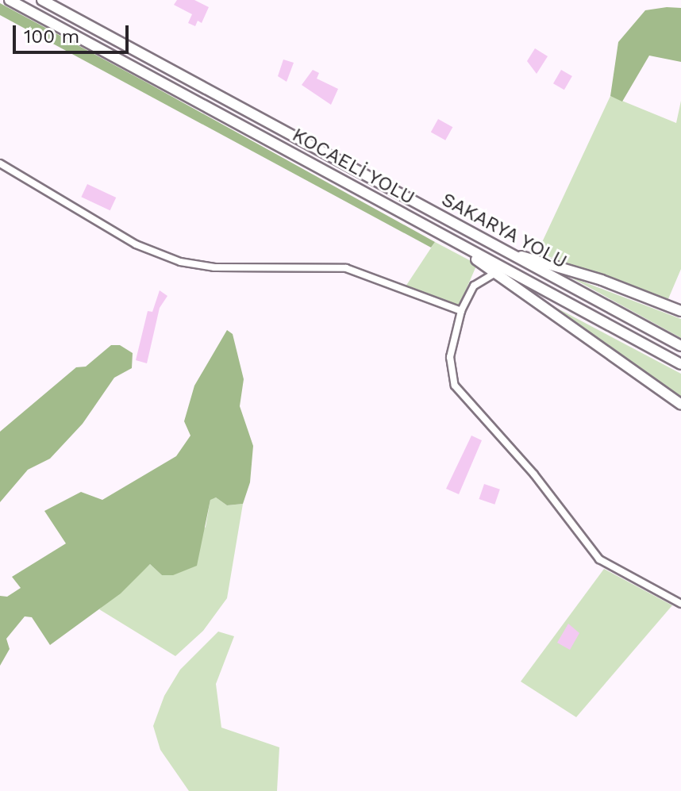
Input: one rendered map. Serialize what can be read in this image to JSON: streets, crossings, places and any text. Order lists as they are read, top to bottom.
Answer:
{
  "streets": {
    "highway": ["KOCAELİ YOLU", "SAKARYA YOLU"]
  },
  "scale_bar": "100 m"
}
